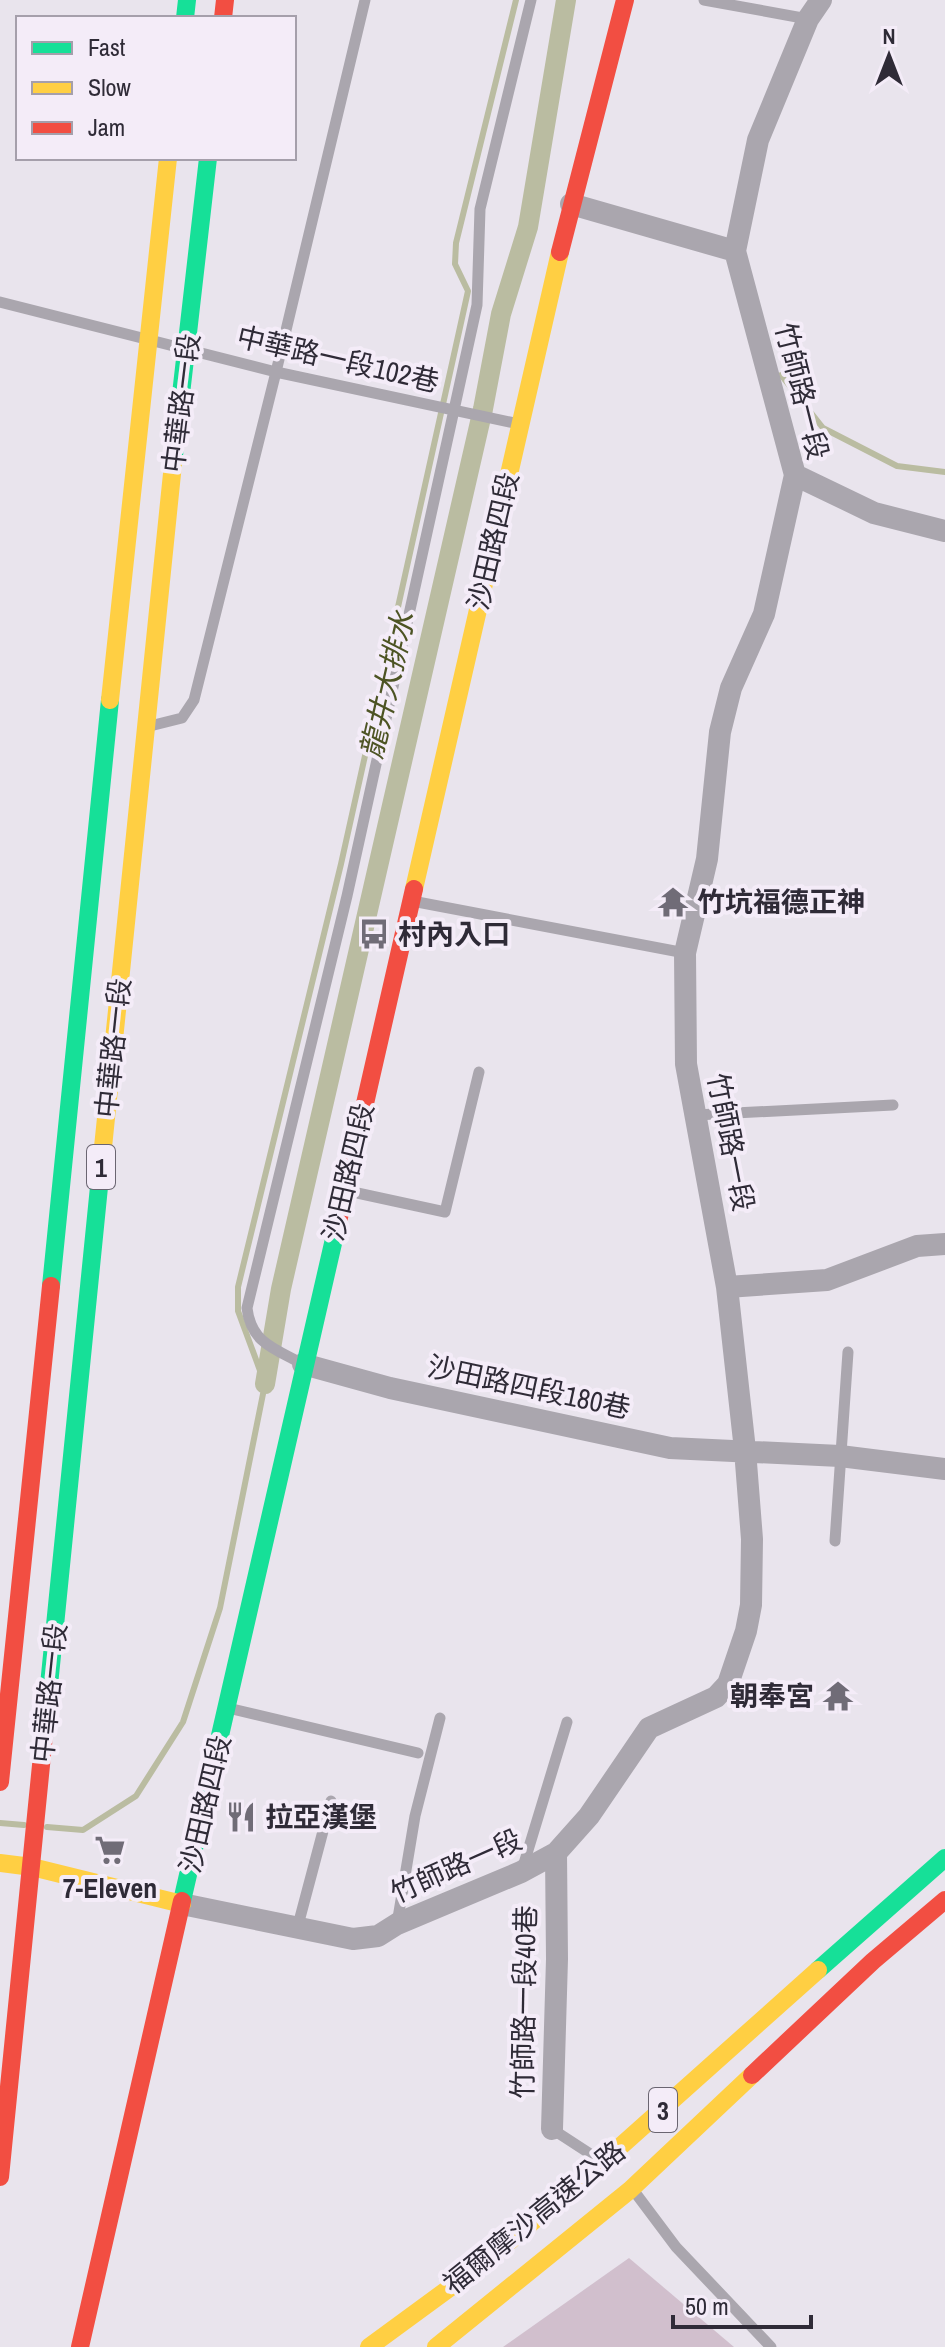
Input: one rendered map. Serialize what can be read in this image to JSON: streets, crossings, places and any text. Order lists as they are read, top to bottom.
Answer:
{
  "streets": {
    "main road": [
      "中華路一段",
      "沙田路四段",
      "1",
      "3",
      "福爾摩沙高速公路"
    ],
    "street": ["竹師路一段", "沙田路四段180巷", "竹師路一段40巷"],
    "lane": ["中華路一段102巷"]
  },
  "crossings": [
    ["中華路一段102巷", "中華路一段"],
    ["中華路一段102巷", "沙田路四段"],
    ["竹師路一段", "沙田路四段"],
    ["竹師路一段", "沙田路四段180巷"],
    ["竹師路一段", "竹師路一段40巷"],
    ["沙田路四段", "沙田路四段180巷"]
  ],
  "water": ["龍井大排水"],
  "places": {
    "temple": ["竹坑福德正神", "朝奉宮"],
    "bus stop": ["村內入口"],
    "restaurant": ["拉亞漢堡"],
    "supermarket": ["7-Eleven"]
  },
  "legend": ["Fast", "Slow", "Jam"],
  "scale_bar": "50 m",
  "north": "top"
}
